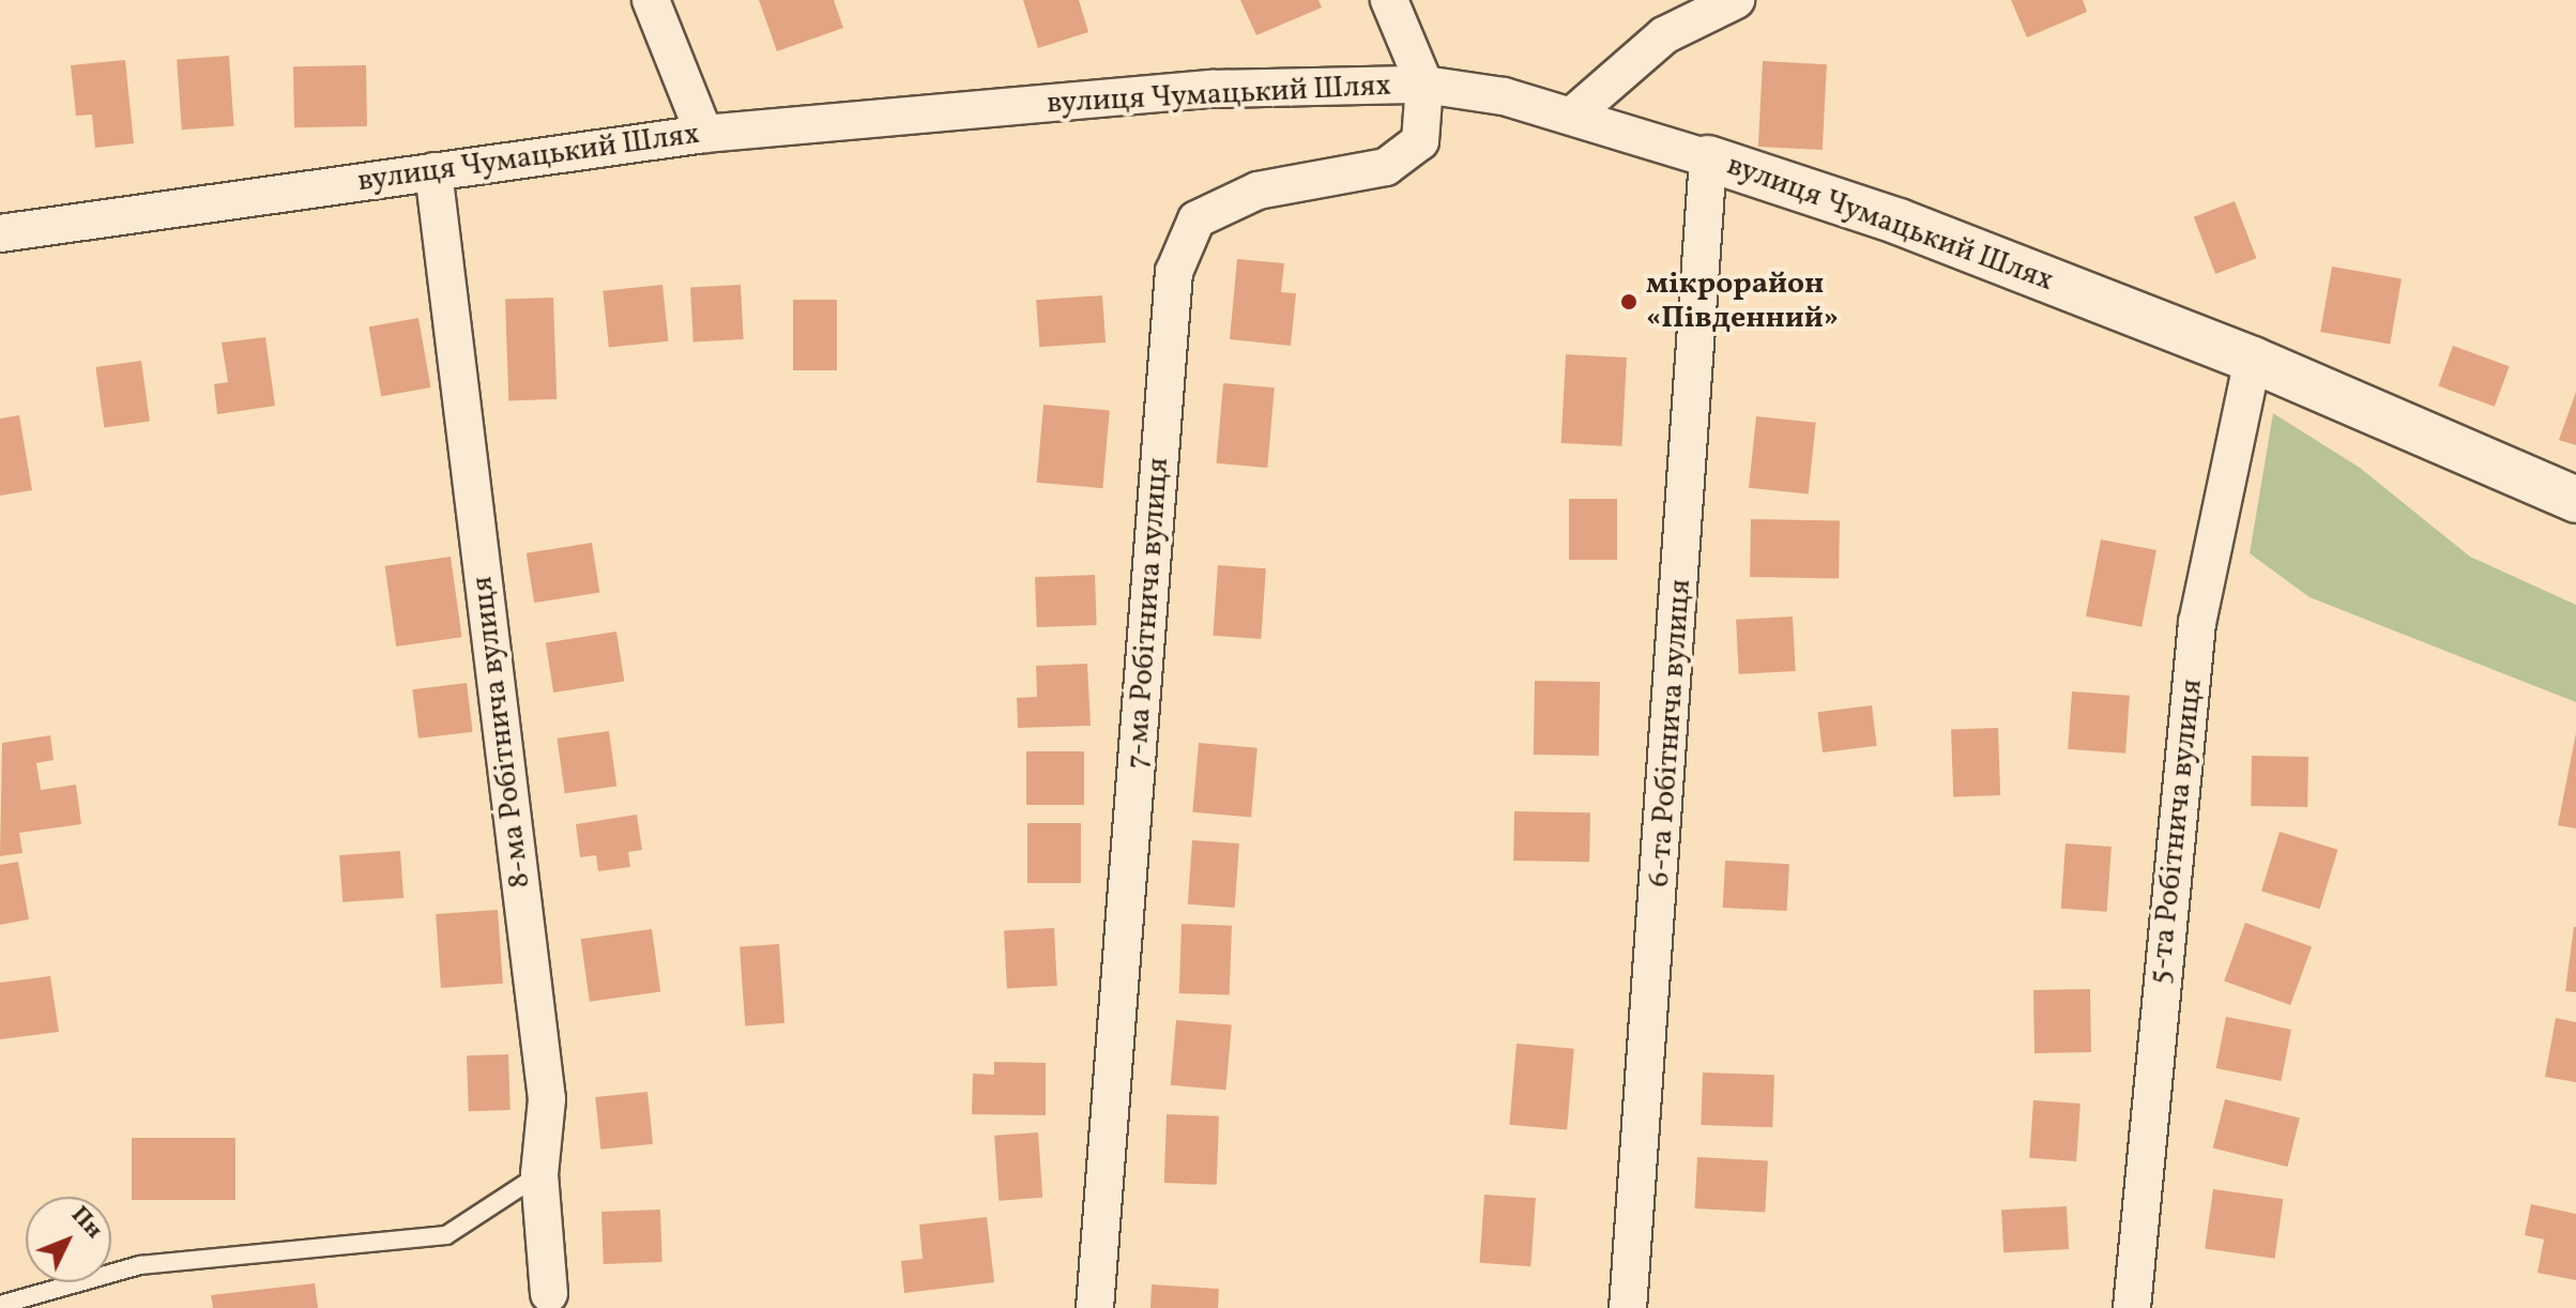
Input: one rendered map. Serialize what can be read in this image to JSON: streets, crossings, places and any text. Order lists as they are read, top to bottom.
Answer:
{
  "streets": {
    "street": [
      "вулиця Чумацький Шлях",
      "7-ма Робітнича вулиця",
      "8-ма Робітнича вулиця",
      "6-та Робітнича вулиця",
      "5-та Робітнича вулиця"
    ]
  },
  "crossings": [
    ["вулиця Чумацький Шлях", "7-ма Робітнича вулиця"],
    ["вулиця Чумацький Шлях", "8-ма Робітнича вулиця"],
    ["вулиця Чумацький Шлях", "6-та Робітнича вулиця"],
    ["вулиця Чумацький Шлях", "5-та Робітнича вулиця"]
  ],
  "places": ["мікрорайон «Південний»"],
  "north": "top right"
}
